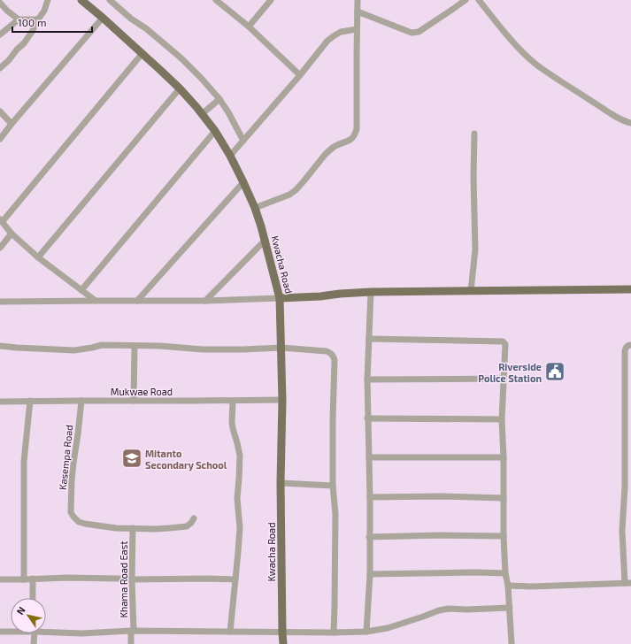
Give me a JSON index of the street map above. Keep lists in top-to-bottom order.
{
  "streets": {
    "main road": ["Kwacha Road"],
    "street": ["Mukwae Road", "Kasempa Road", "Khama Road East"]
  },
  "crossings": [
    ["Kwacha Road", "Mukwae Road"],
    ["Mukwae Road", "Kasempa Road"],
    ["Kasempa Road", "Khama Road East"]
  ],
  "places": {
    "public building": ["Riverside Police Station"],
    "school or university": ["Mitanto Secondary School"]
  },
  "scale_bar": "100 m",
  "north": "top left"
}
